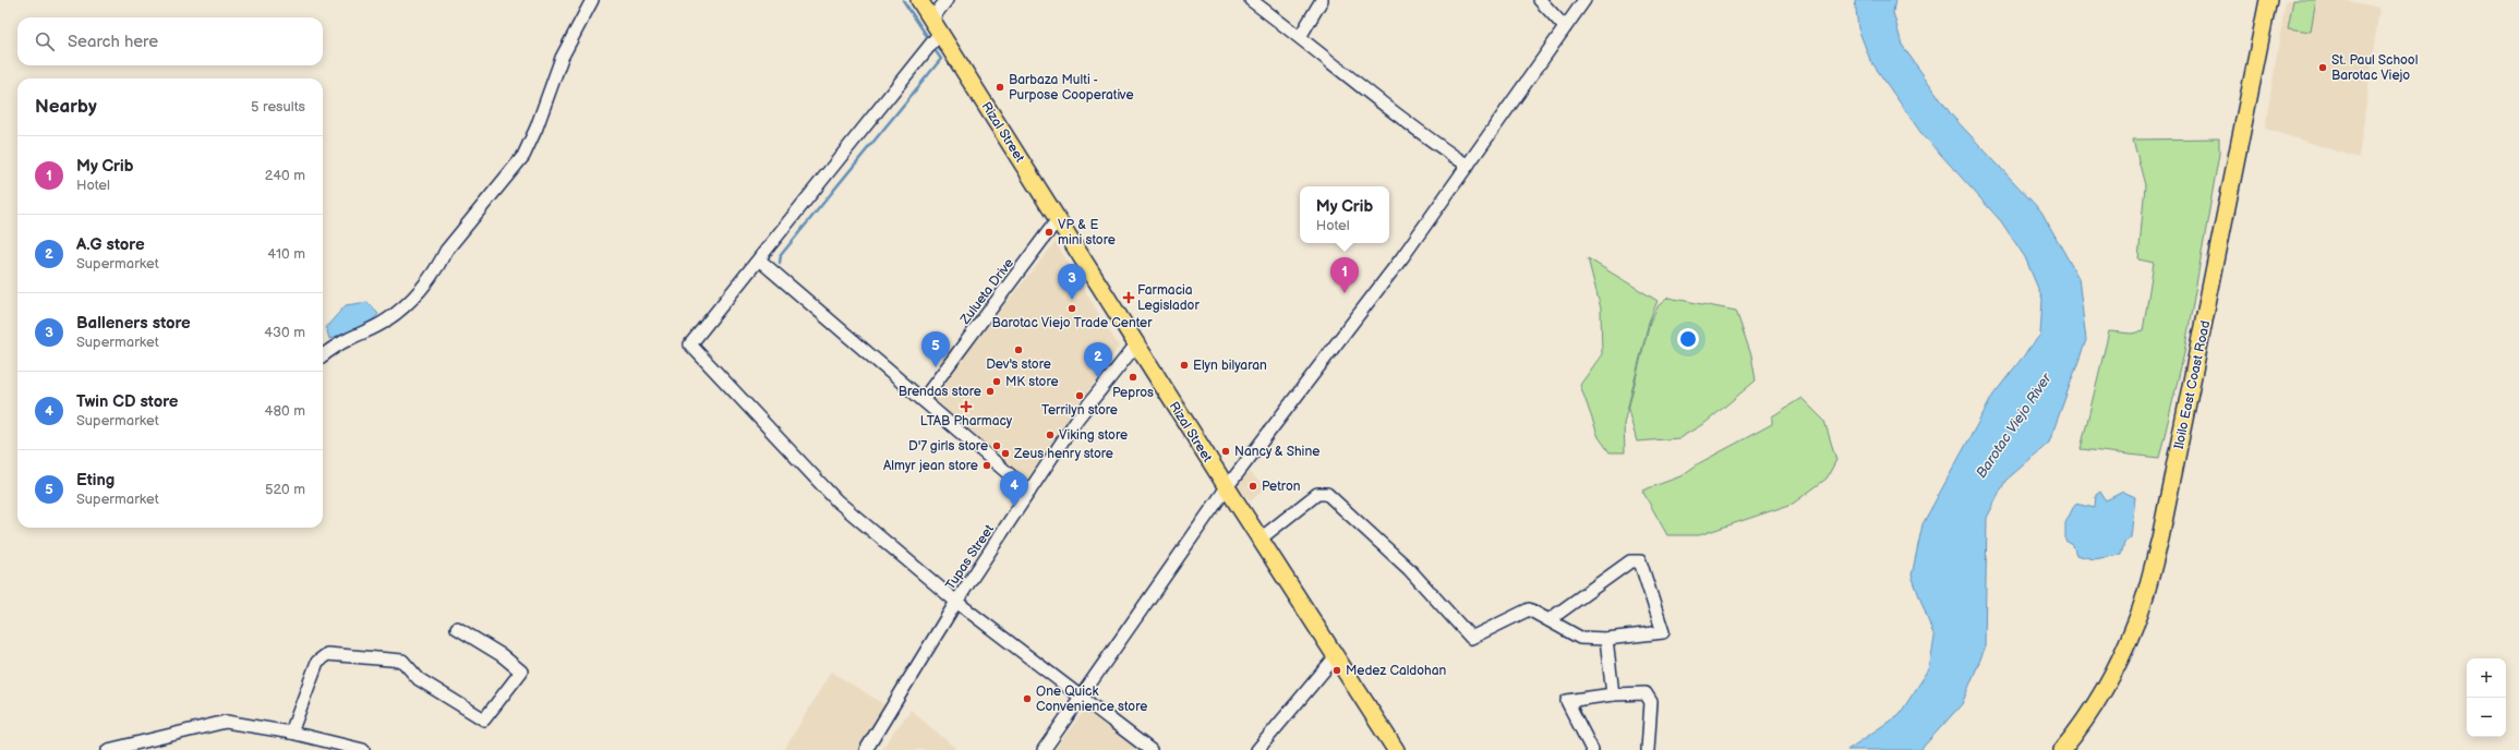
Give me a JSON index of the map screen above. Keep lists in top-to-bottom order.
{
  "streets": {
    "main road": ["Rizal Street", "Iloilo East Coast Road"],
    "street": ["Zulueta Drive", "Tupas Street"]
  },
  "crossings": [
    ["Rizal Street", "Zulueta Drive"],
    ["Rizal Street", "Tupas Street"]
  ],
  "water": ["Barotac Viejo River"],
  "places": {
    "other": [
      "St. Paul School Barotac Viejo",
      "Barbaza Multi - Purpose Cooperative",
      "VP & E mini store",
      "Barotac Viejo Trade Center",
      "Dev's store",
      "Elyn bilyaran",
      "Pepros",
      "MK store",
      "Brendas store",
      "Terrilyn store",
      "Viking store",
      "D'7 girls store",
      "Nancy & Shine",
      "Zeus henry store",
      "Almyr jean store",
      "Petron",
      "Medez Caldohan",
      "One Quick Convenience store"
    ],
    "health": ["Farmacia Legislador", "LTAB Pharmacy"]
  },
  "page": {
    "search": "Search here",
    "heading": ["Nearby", "5 results"],
    "list": [
      {
        "mark": "1",
        "name": "My Crib",
        "note": "Hotel",
        "value": "240 m"
      },
      {
        "mark": "2",
        "name": "A.G store",
        "note": "Supermarket",
        "value": "410 m"
      },
      {
        "mark": "3",
        "name": "Balleners store",
        "note": "Supermarket",
        "value": "430 m"
      },
      {
        "mark": "4",
        "name": "Twin CD store",
        "note": "Supermarket",
        "value": "480 m"
      },
      {
        "mark": "5",
        "name": "Eting",
        "note": "Supermarket",
        "value": "520 m"
      }
    ],
    "popup": ["My Crib", "Hotel"],
    "pins": [
      "1",
      "3",
      "5",
      "2",
      "4"
    ],
    "map_buttons": ["+", "−"]
  }
}
